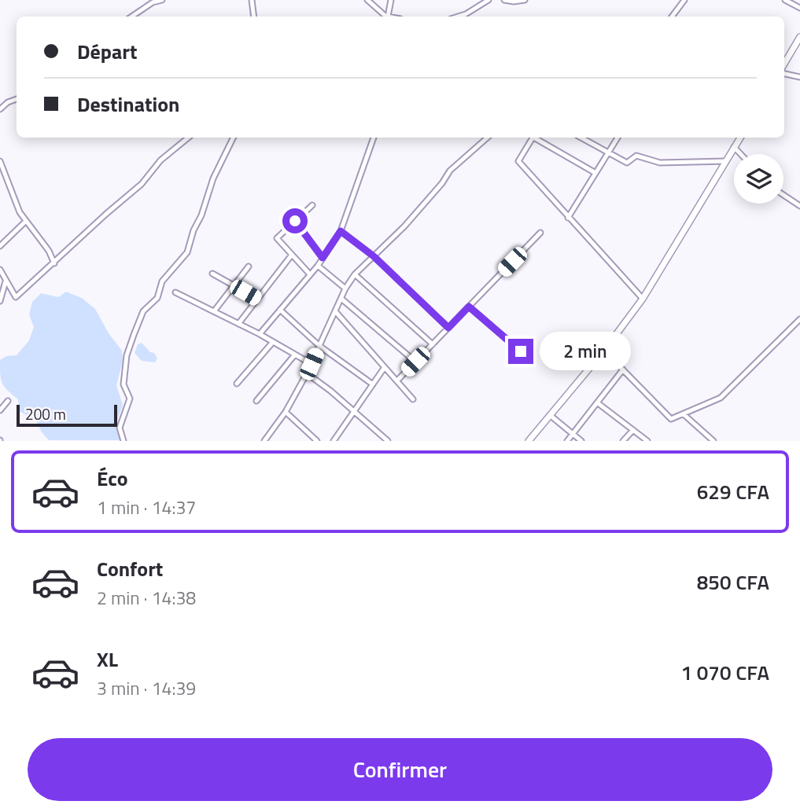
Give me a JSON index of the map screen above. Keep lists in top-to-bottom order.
{
  "scale_bar": "200 m",
  "page": {
    "banner": ["Départ", "Destination"],
    "bubble": "2 min",
    "scale": "200 m",
    "list": [
      {
        "name": "Éco",
        "note": "1 min · 14:37",
        "value": "629 CFA"
      },
      {
        "name": "Confort",
        "note": "2 min · 14:38",
        "value": "850 CFA"
      },
      {
        "name": "XL",
        "note": "3 min · 14:39",
        "value": "1 070 CFA"
      }
    ],
    "buttons": "Confirmer"
  }
}
